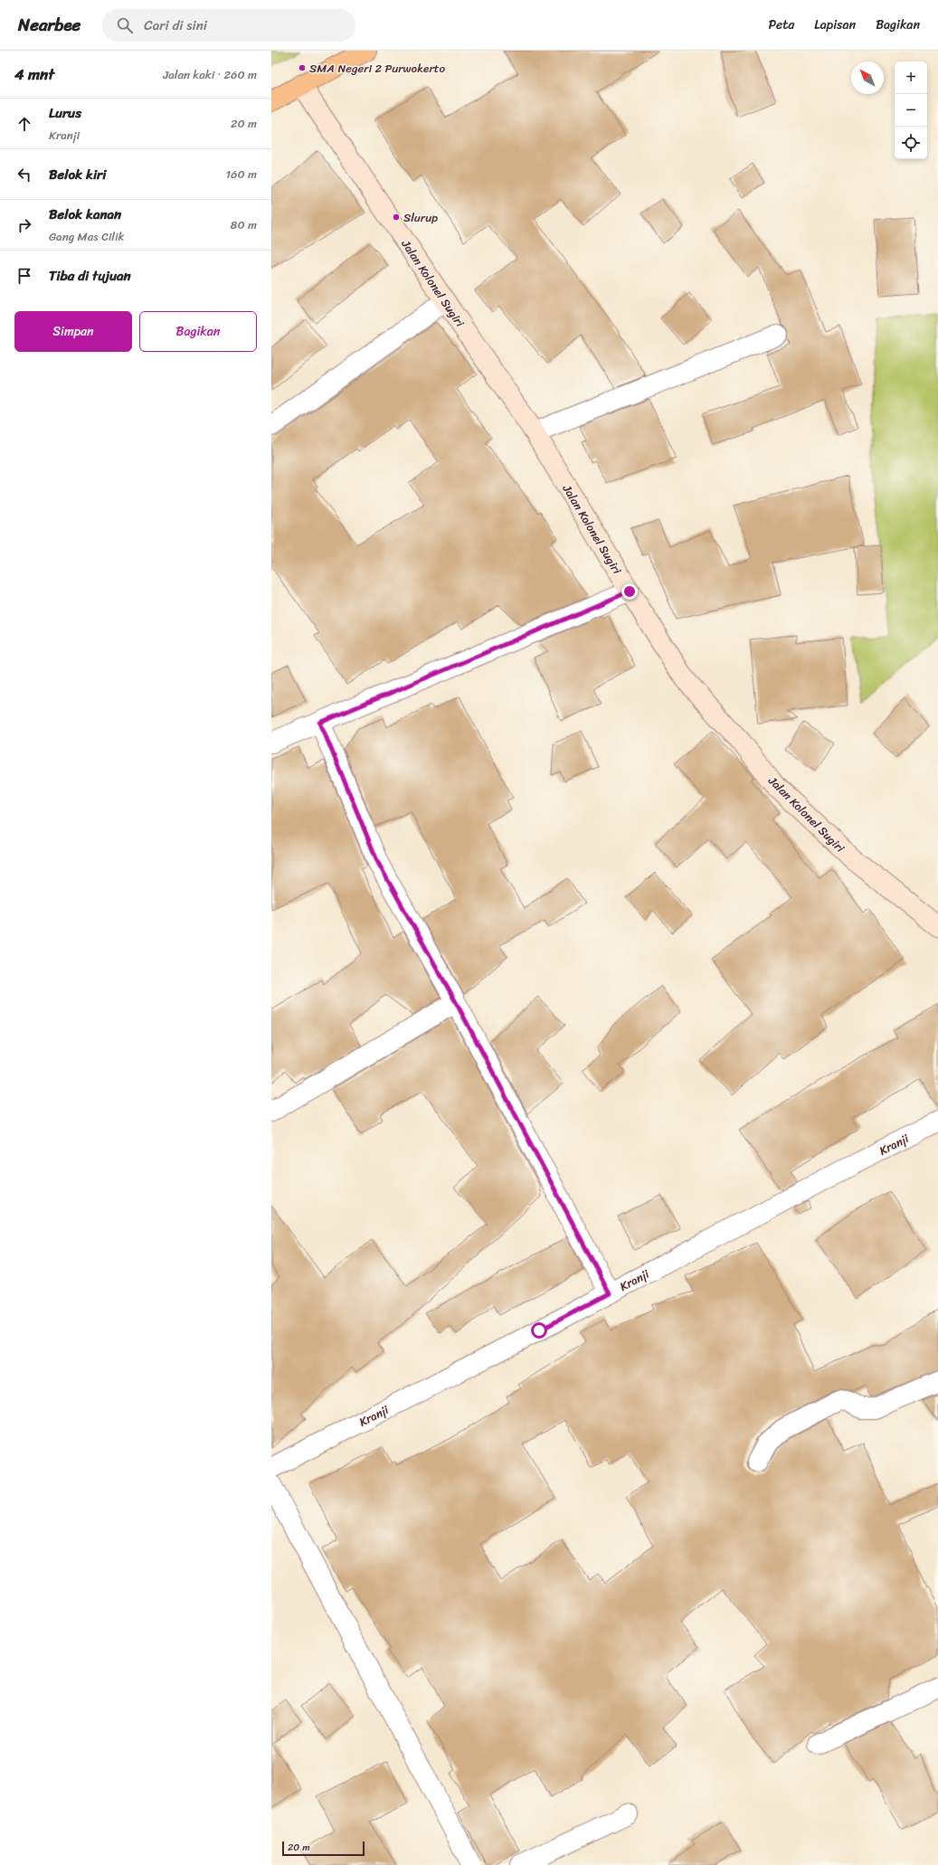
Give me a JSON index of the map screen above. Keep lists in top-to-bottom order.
{
  "streets": {
    "street": ["Jalan Kolonel Sugiri", "Kranji"]
  },
  "places": ["SMA Negeri 2 Purwokerto", "Slurup"],
  "scale_bar": "20 m",
  "north": "top left",
  "page": {
    "header": "Nearbee",
    "search": "Cari di sini",
    "nav": ["Peta", "Lapisan", "Bagikan"],
    "heading": ["4 mnt", "Jalan kaki · 260 m"],
    "map_buttons": ["+", "−"],
    "list": [
      ["Lurus", "Kranji", "20 m"],
      ["Belok kiri", "160 m"],
      ["Belok kanan", "Gang Mas Cilik", "80 m"],
      "Tiba di tujuan"
    ],
    "buttons": ["Simpan", "Bagikan"],
    "scale": "20 m"
  }
}
